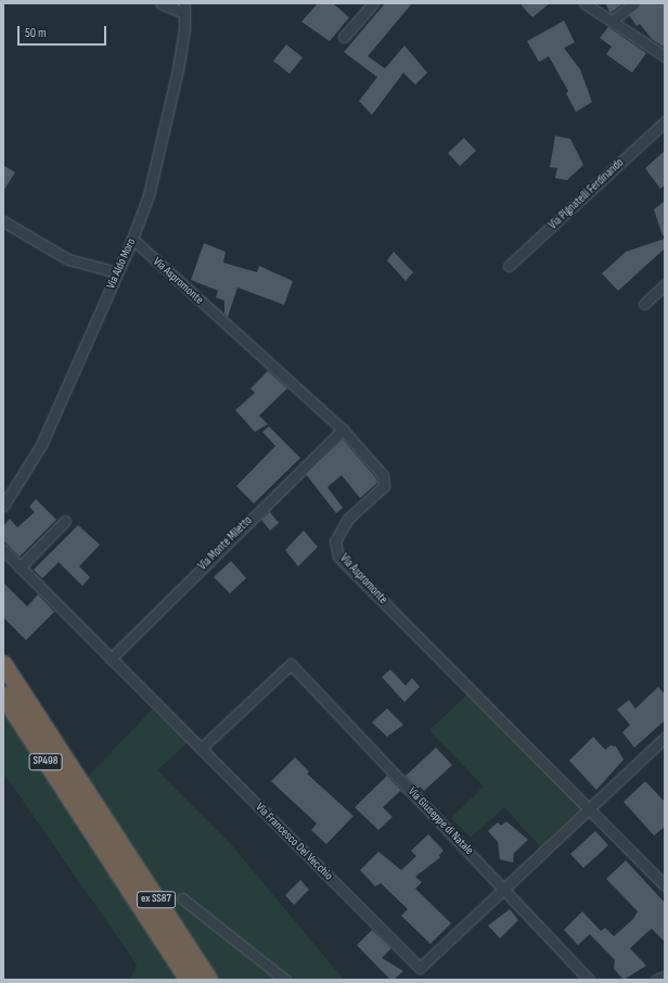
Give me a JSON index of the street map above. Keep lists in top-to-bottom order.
{
  "streets": {
    "highway": ["SP498", "ex SS87"],
    "street": [
      "Via Pignatelli Ferdinando",
      "Via Aldo Moro",
      "Via Aspromonte",
      "Via Monte Miletto",
      "Via Giuseppe di Natale",
      "Via Francesco Del Vecchio"
    ]
  },
  "crossings": [
    ["Via Aldo Moro", "Via Aspromonte"],
    ["Via Aspromonte", "Via Monte Miletto"],
    ["Via Aspromonte", "Via Francesco Del Vecchio"],
    ["Via Monte Miletto", "Via Francesco Del Vecchio"],
    ["SP498", "ex SS87"],
    ["Via Giuseppe di Natale", "Via Francesco Del Vecchio"]
  ],
  "scale_bar": "50 m"
}
